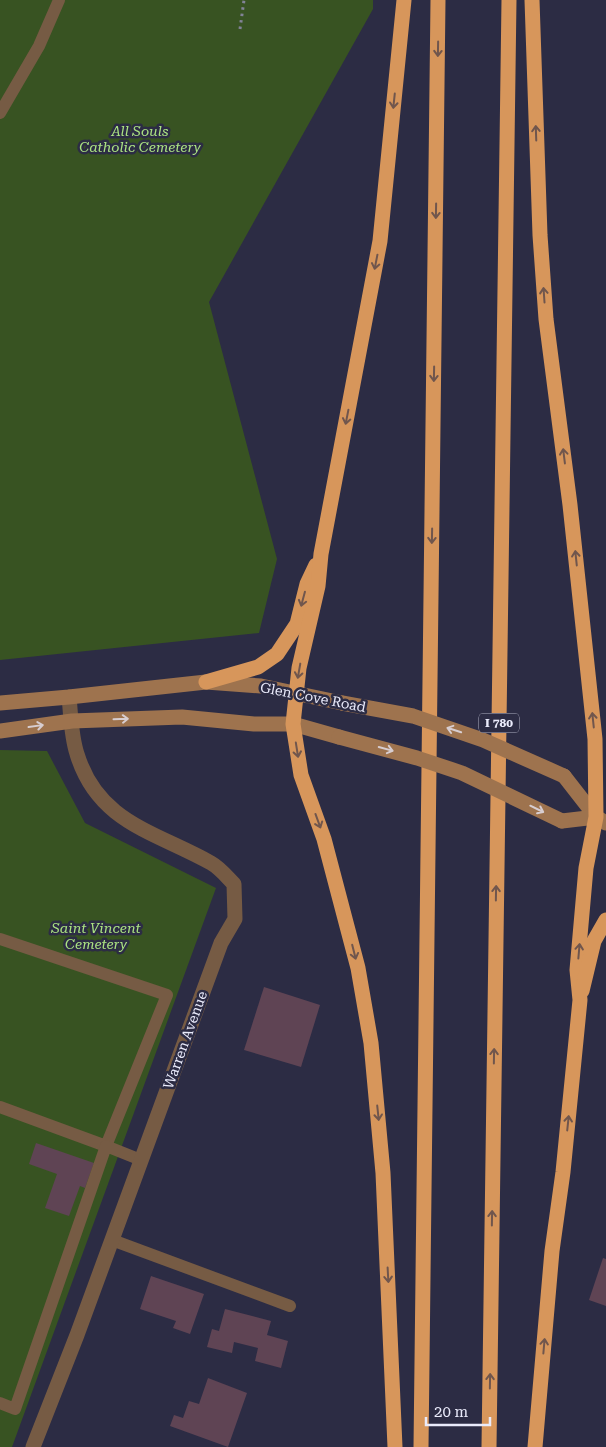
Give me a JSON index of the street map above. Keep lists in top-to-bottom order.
{
  "streets": {
    "highway": ["I 780"],
    "main road": ["Glen Cove Road"],
    "street": ["Warren Avenue"]
  },
  "crossings": [
    ["Glen Cove Road", "Warren Avenue"]
  ],
  "parks": ["All Souls Catholic Cemetery", "Saint Vincent Cemetery"],
  "scale_bar": "20 m"
}
